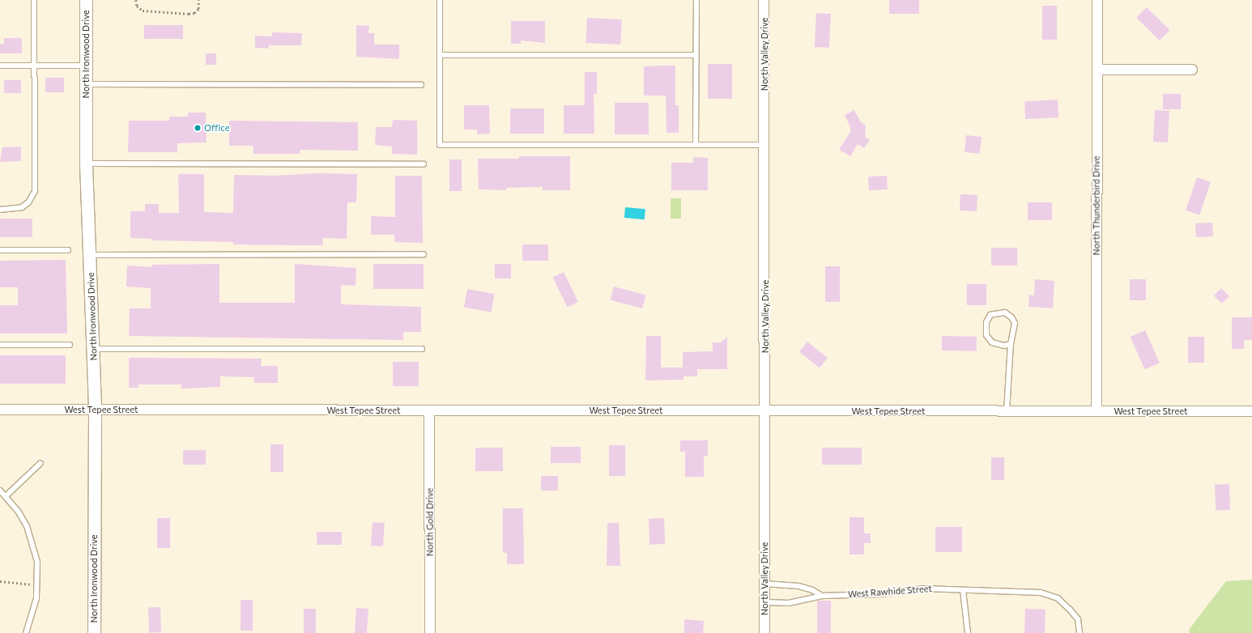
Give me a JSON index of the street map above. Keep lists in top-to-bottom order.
{
  "streets": {
    "street": [
      "North Ironwood Drive",
      "North Valley Drive",
      "North Thunderbird Drive",
      "West Tepee Street",
      "North Gold Drive"
    ],
    "lane": ["West Rawhide Street"]
  },
  "crossings": [
    ["North Ironwood Drive", "West Tepee Street"],
    ["North Valley Drive", "West Tepee Street"],
    ["North Valley Drive", "West Rawhide Street"],
    ["North Thunderbird Drive", "West Tepee Street"],
    ["West Tepee Street", "North Gold Drive"]
  ],
  "places": ["Office"]
}
